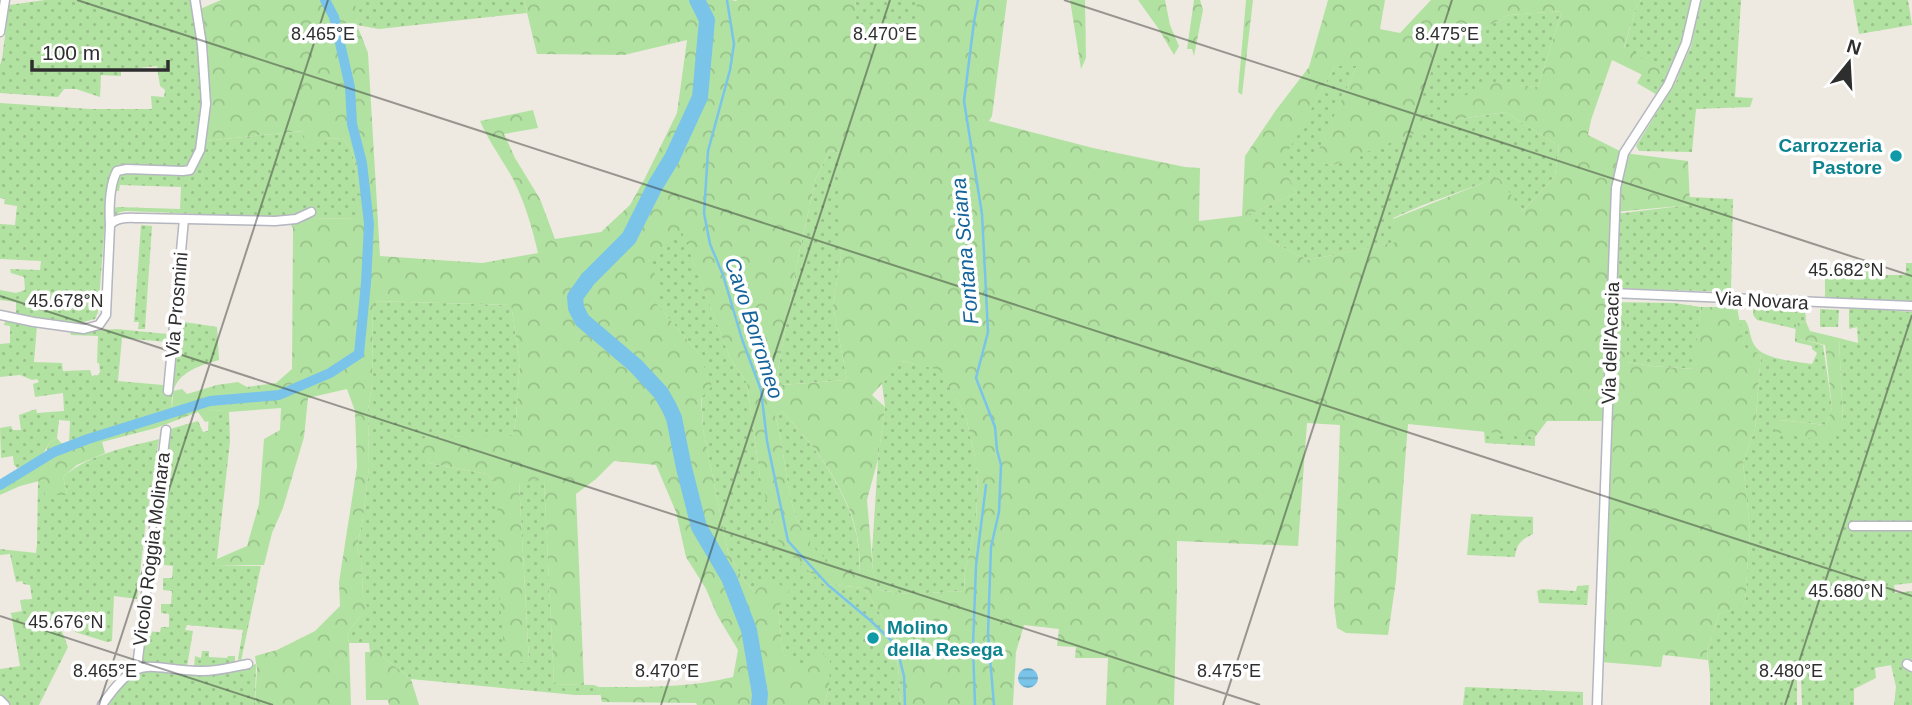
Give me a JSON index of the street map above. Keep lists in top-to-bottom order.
{
  "streets": {
    "street": [
      "Via Novara",
      "Via Prosmini",
      "Via dell'Acacia",
      "Vicolo Roggia Molinara"
    ]
  },
  "crossings": [
    ["Via Novara", "Via dell'Acacia"]
  ],
  "water": ["Fontana Sciana", "Cavo Borromeo"],
  "places": ["Carrozzeria Pastore", "Molino della Resega"],
  "scale_bar": "100 m",
  "north": "top",
  "coordinates": [
    "8.465°E",
    "8.470°E",
    "8.475°E",
    "45.682°N",
    "45.678°N",
    "45.680°N",
    "45.676°N",
    "8.480°E"
  ]
}
